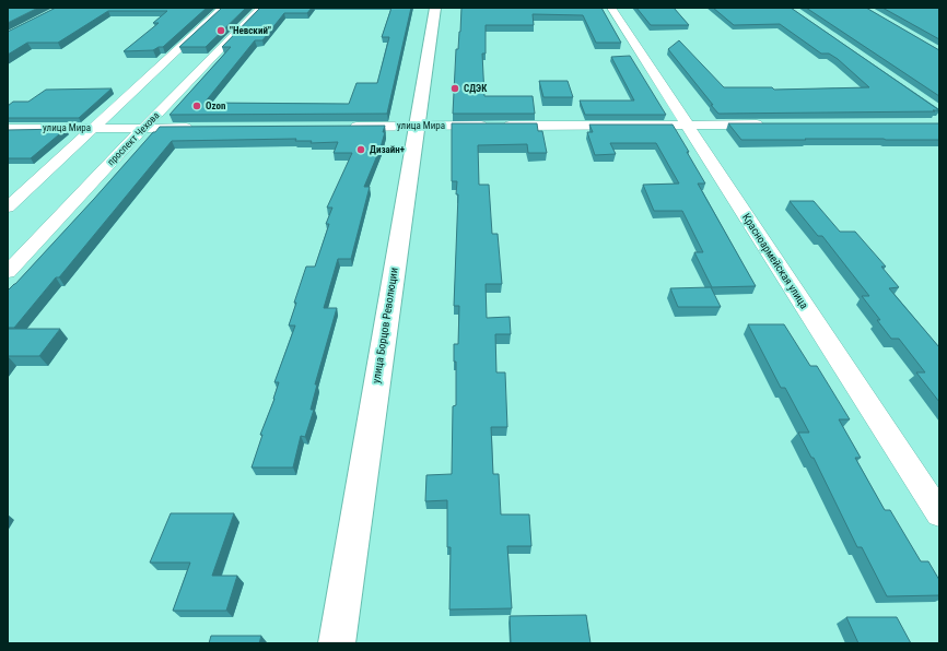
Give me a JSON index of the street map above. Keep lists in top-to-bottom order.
{
  "streets": {
    "main road": ["улица Борцов Революции"],
    "street": ["улица Мира", "проспект Чехова", "Красноармейская улица"]
  },
  "crossings": [
    ["улица Мира", "проспект Чехова"],
    ["улица Мира", "Красноармейская улица"],
    ["улица Мира", "улица Борцов Революции"]
  ],
  "places": [
    "\"Невский\"",
    "СДЭК",
    "Ozon",
    "Дизайн+"
  ]
}
